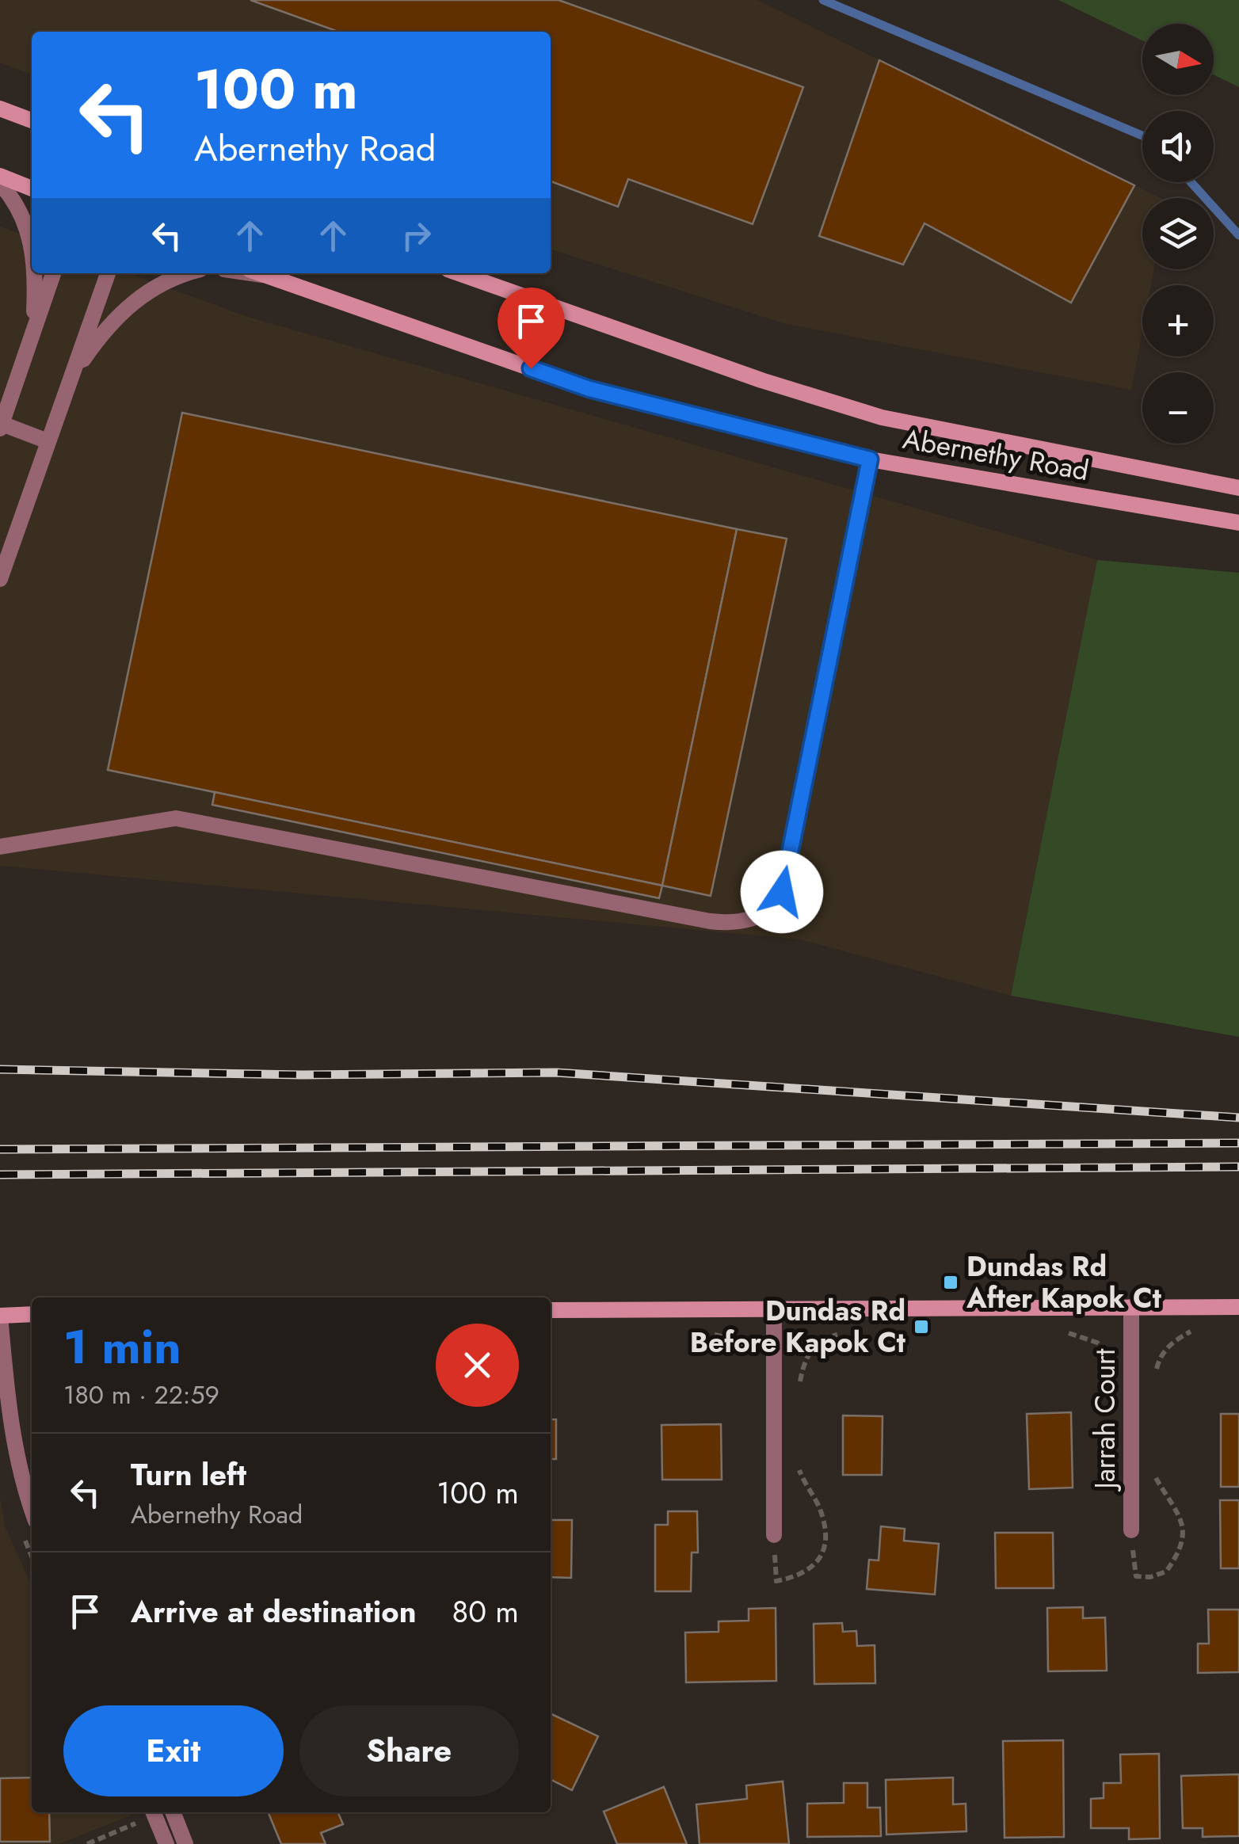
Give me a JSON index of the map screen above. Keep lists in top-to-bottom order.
{
  "streets": {
    "main road": ["Abernethy Road"],
    "street": ["Jarrah Court"]
  },
  "places": {
    "transit": ["Dundas Rd After Kapok Ct", "Dundas Rd Before Kapok Ct"]
  },
  "north": "right",
  "page": {
    "map_buttons": ["+", "−"],
    "turn": ["100 m", "Abernethy Road"],
    "heading": ["1 min", "180 m · 22:59"],
    "list": [
      {
        "name": "Turn left",
        "note": "Abernethy Road",
        "value": "100 m"
      },
      {
        "name": "Arrive at destination",
        "value": "80 m"
      }
    ],
    "buttons": ["Exit", "Share"]
  }
}
